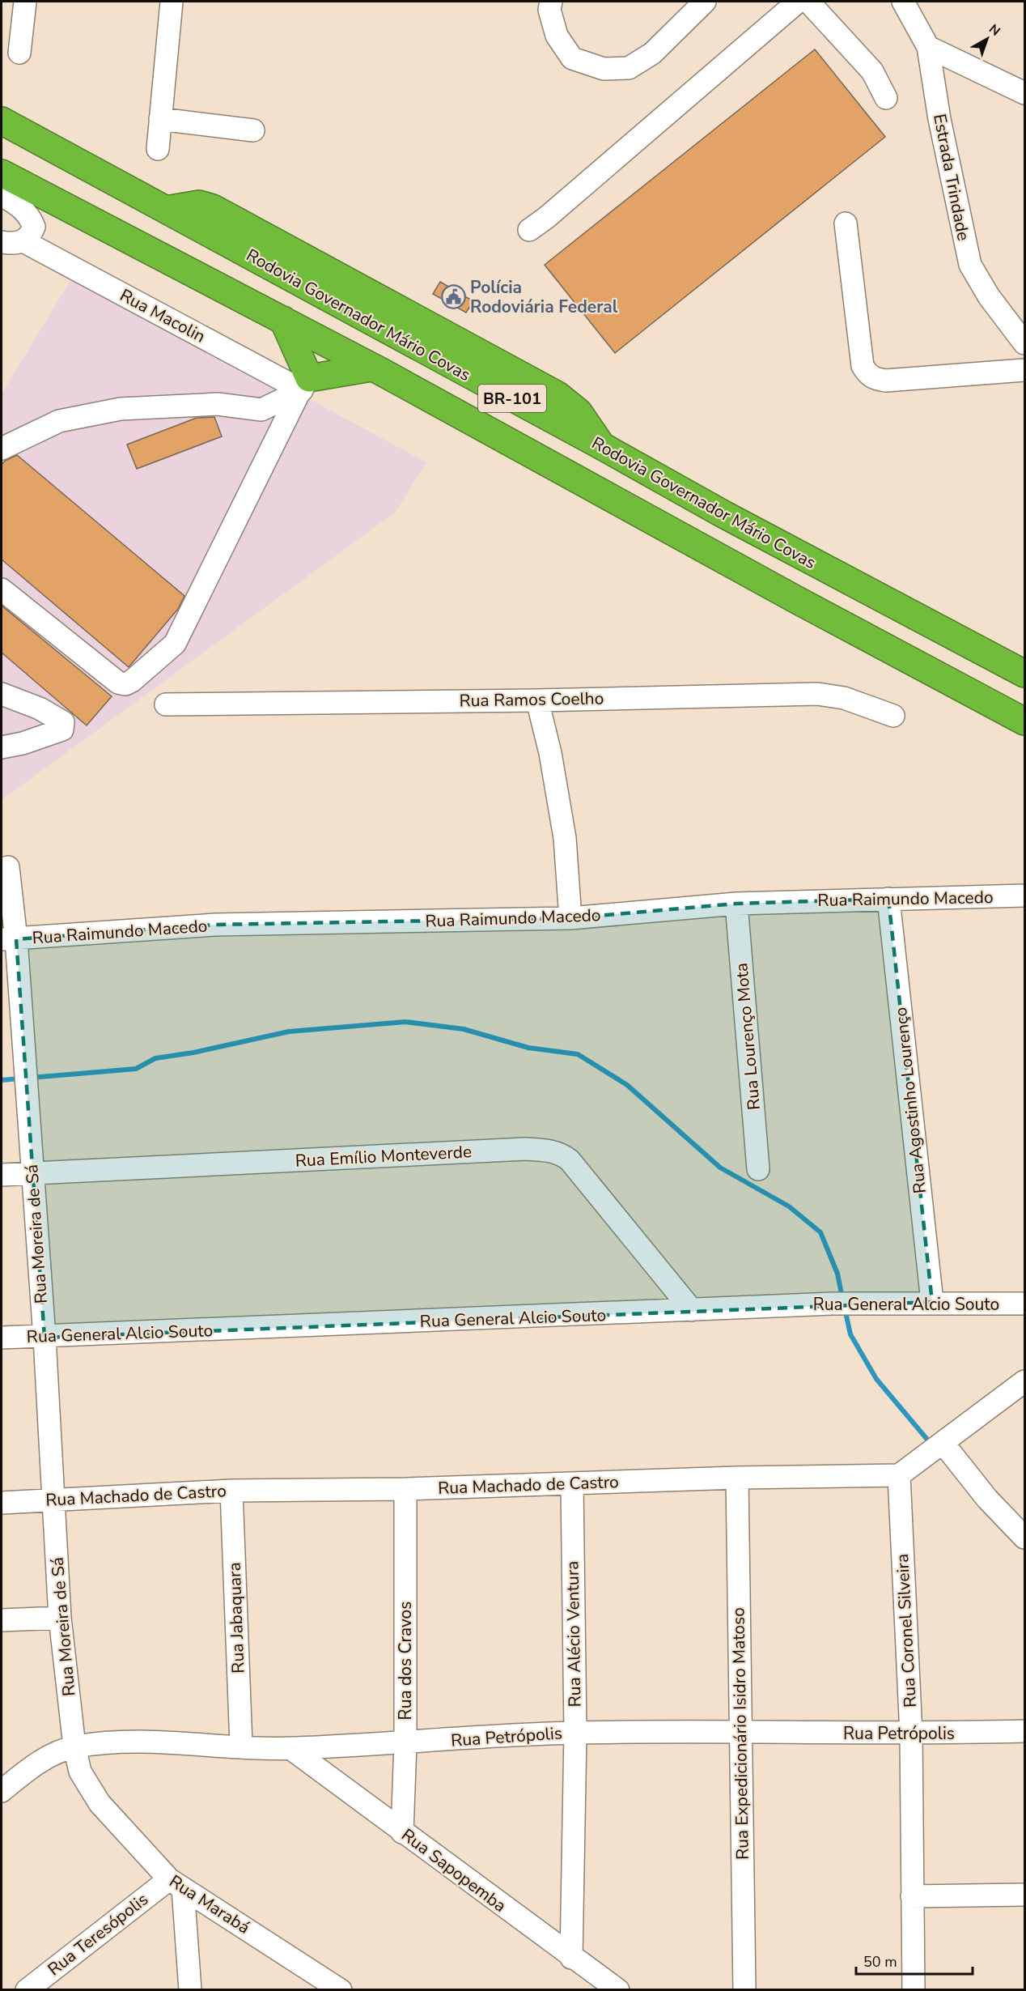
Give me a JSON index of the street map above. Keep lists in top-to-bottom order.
{
  "streets": {
    "highway": ["Rodovia Governador Mário Covas", "BR-101"],
    "street": [
      "Estrada Trindade",
      "Rua Macolin",
      "Rua Ramos Coelho",
      "Rua Raimundo Macedo",
      "Rua Lourenço Mota",
      "Rua Agostinho Lourenço",
      "Rua Emílio Monteverde",
      "Rua Moreira de Sá",
      "Rua General Alcio Souto",
      "Rua Machado de Castro",
      "Rua Jabaquara",
      "Rua Coronel Silveira",
      "Rua Alécio Ventura",
      "Rua dos Cravos",
      "Rua Expedicionário Isidro Matoso",
      "Rua Petrópolis",
      "Rua Sapopemba",
      "Rua Marabá",
      "Rua Teresópolis"
    ]
  },
  "crossings": [
    ["Rua Raimundo Macedo", "Rua Lourenço Mota"],
    ["Rua Raimundo Macedo", "Rua Agostinho Lourenço"],
    ["Rua Raimundo Macedo", "Rua Moreira de Sá"],
    ["Rua Agostinho Lourenço", "Rua General Alcio Souto"],
    ["Rua Emílio Monteverde", "Rua Moreira de Sá"],
    ["Rua Emílio Monteverde", "Rua General Alcio Souto"],
    ["Rua Moreira de Sá", "Rua General Alcio Souto"],
    ["Rua Moreira de Sá", "Rua Machado de Castro"],
    ["Rua Moreira de Sá", "Rua Petrópolis"],
    ["Rua Moreira de Sá", "Rua Marabá"],
    ["Rua Machado de Castro", "Rua Jabaquara"],
    ["Rua Machado de Castro", "Rua Coronel Silveira"],
    ["Rua Machado de Castro", "Rua Alécio Ventura"],
    ["Rua Machado de Castro", "Rua dos Cravos"],
    ["Rua Machado de Castro", "Rua Expedicionário Isidro Matoso"],
    ["Rua Jabaquara", "Rua Petrópolis"],
    ["Rua Coronel Silveira", "Rua Petrópolis"],
    ["Rua Alécio Ventura", "Rua Petrópolis"],
    ["Rua Alécio Ventura", "Rua Sapopemba"],
    ["Rua dos Cravos", "Rua Petrópolis"],
    ["Rua dos Cravos", "Rua Sapopemba"],
    ["Rua Expedicionário Isidro Matoso", "Rua Petrópolis"],
    ["Rua Petrópolis", "Rua Sapopemba"],
    ["Rua Petrópolis", "Rua Marabá"],
    ["Rua Marabá", "Rua Teresópolis"]
  ],
  "places": {
    "public building": ["Polícia Rodoviária Federal"]
  },
  "scale_bar": "50 m",
  "north": "top right"
}
